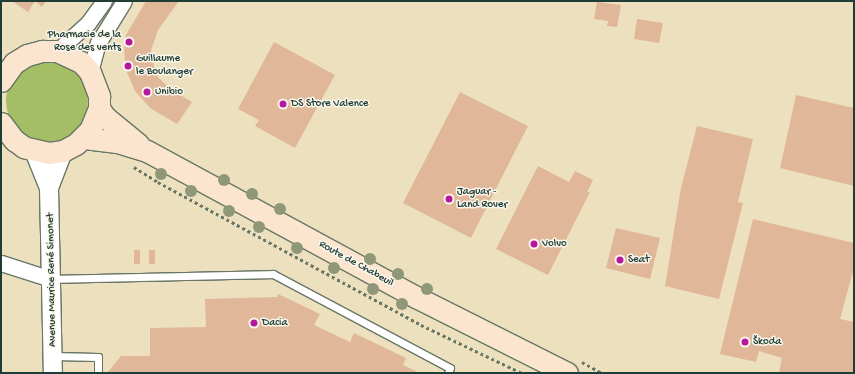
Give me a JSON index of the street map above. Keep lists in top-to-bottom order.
{
  "streets": {
    "main road": ["Route de Chabeuil"],
    "street": ["Avenue Maurice René Simonet"]
  },
  "places": [
    "Pharmacie de la Rose des vents",
    "Guillaume le Boulanger",
    "Unibio",
    "DS Store Valence",
    "Jaguar - Land Rover",
    "Volvo",
    "Seat",
    "Dacia",
    "Škoda"
  ]
}
